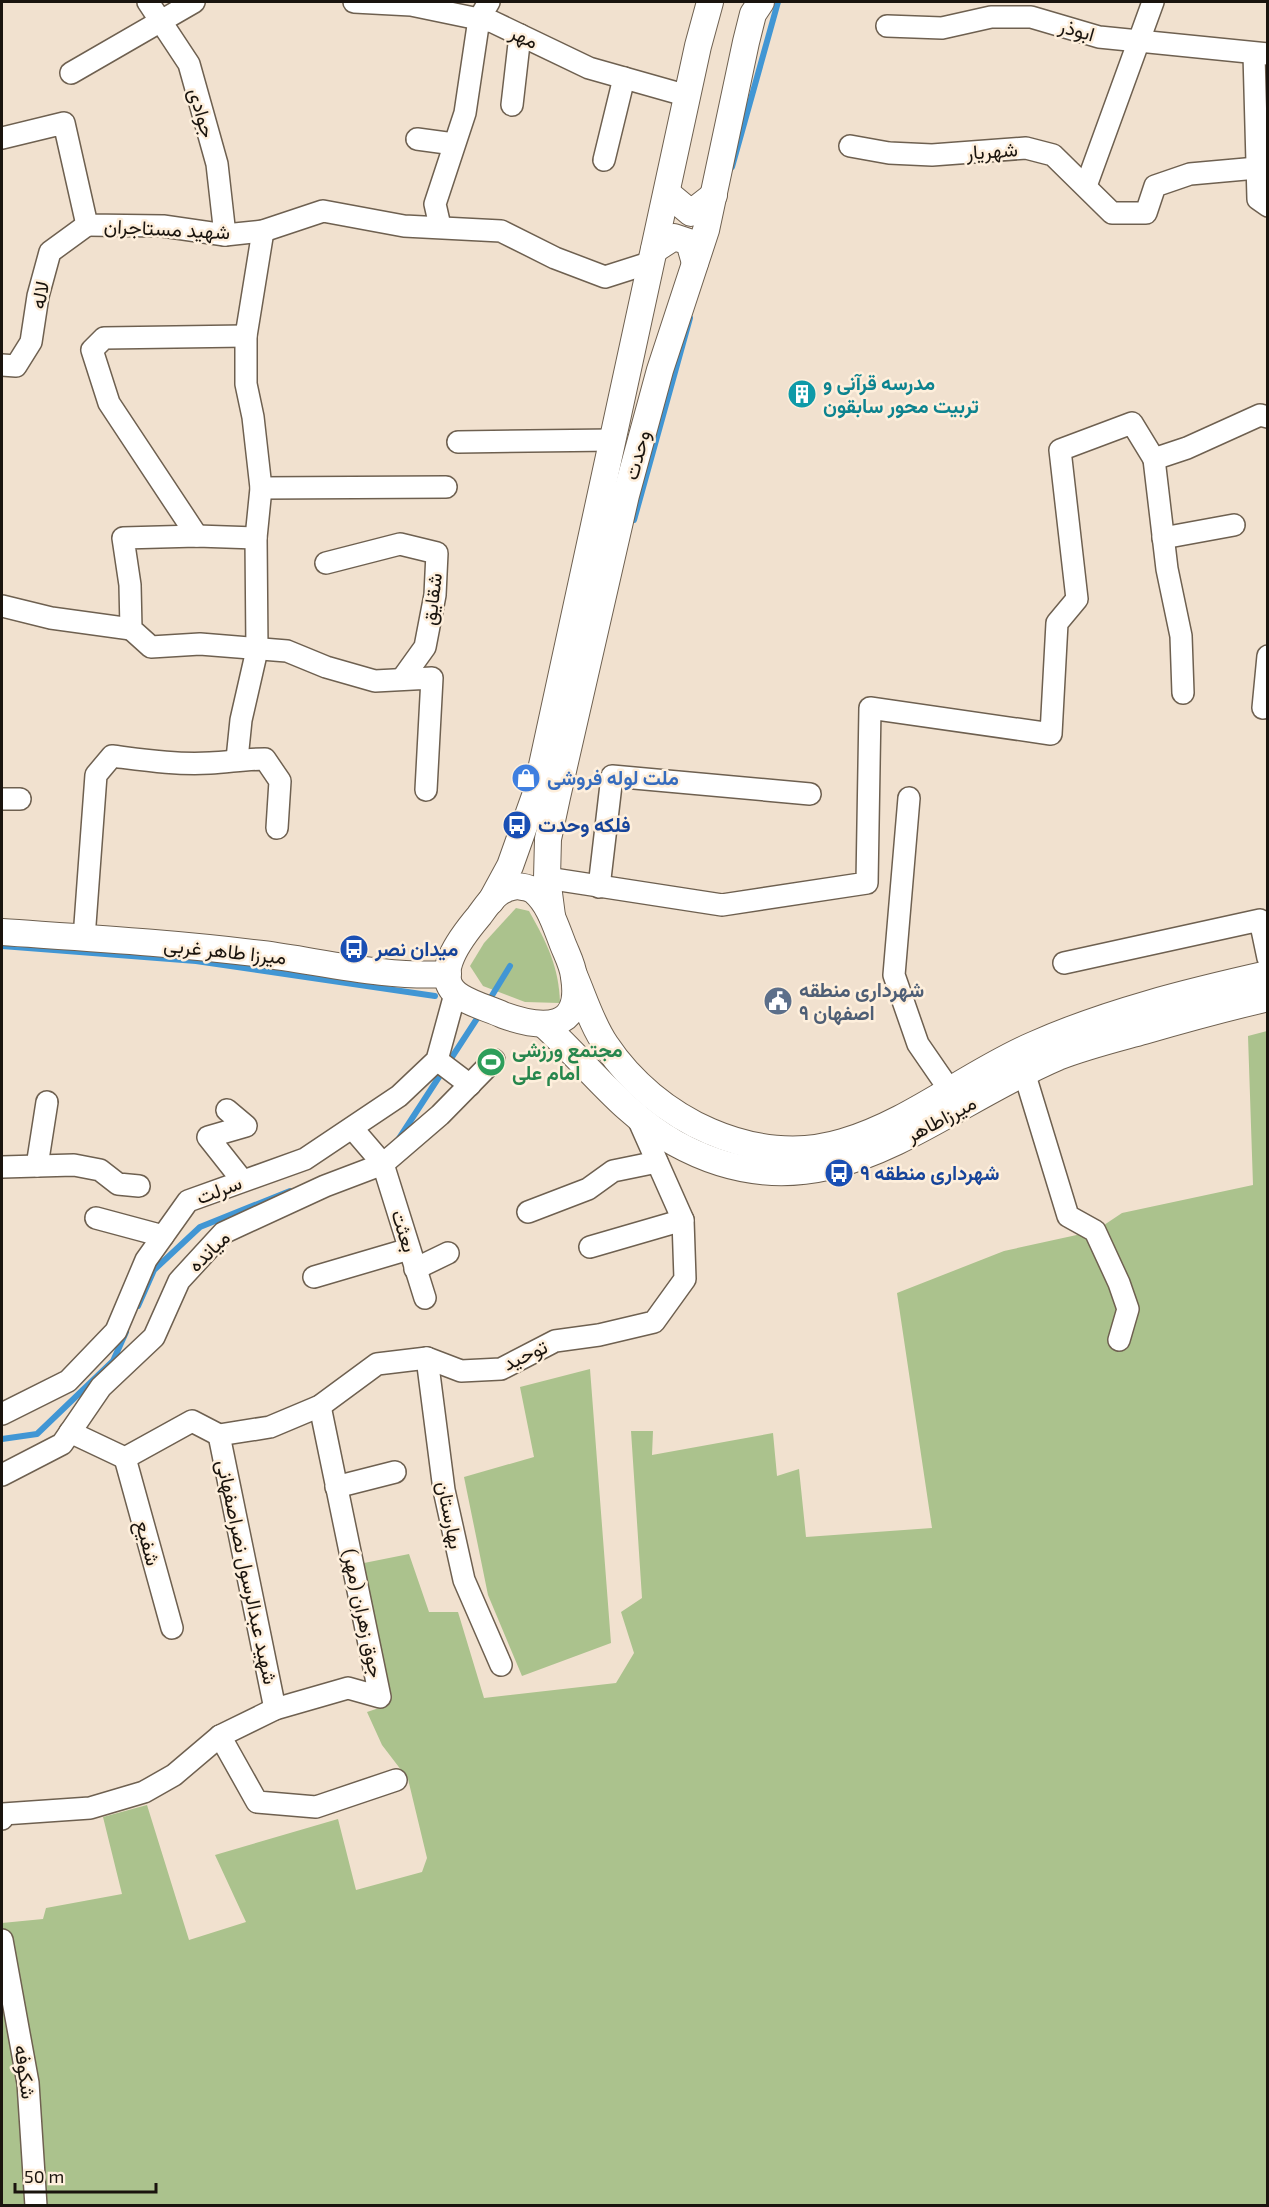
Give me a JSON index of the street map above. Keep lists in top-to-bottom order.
{
  "streets": {
    "main road": ["وحدت", "میرزا طاهر غربی", "میرزاطاهر"],
    "street": [
      "ابوذر",
      "مهر",
      "جوادی",
      "شهریار",
      "شهید مستاجران",
      "لاله",
      "شقایق",
      "سرلت",
      "بعثت",
      "میانده",
      "توحید",
      "بهارستان",
      "شفیع",
      "شهید عبدالرسول نصراصفهانی",
      "جوق زهران (مهر)",
      "شکوفه"
    ]
  },
  "crossings": [
    ["مهر", "وحدت"],
    ["جوادی", "شهید مستاجران"],
    ["شهید مستاجران", "لاله"],
    ["شهید مستاجران", "وحدت"],
    ["وحدت", "میرزا طاهر غربی"],
    ["وحدت", "میرزاطاهر"],
    ["وحدت", "سرلت"],
    ["میرزا طاهر غربی", "میرزاطاهر"],
    ["میرزا طاهر غربی", "سرلت"],
    ["میرزاطاهر", "سرلت"],
    ["میرزاطاهر", "توحید"],
    ["بعثت", "میانده"],
    ["توحید", "بهارستان"],
    ["توحید", "شهید عبدالرسول نصراصفهانی"],
    ["توحید", "جوق زهران (مهر)"],
    ["شهید عبدالرسول نصراصفهانی", "جوق زهران (مهر)"]
  ],
  "places": {
    "building": ["مدرسه قرآنی و تربیت محور سابقون"],
    "shop": ["ملت لوله فروشی"],
    "bus stop": ["فلکه وحدت", "میدان نصر", "شهرداری منطقه ۹"],
    "public building": ["شهرداری منطقه ۹ اصفهان"],
    "sports": ["مجتمع ورزشی امام علی"]
  },
  "scale_bar": "50 m"
}
